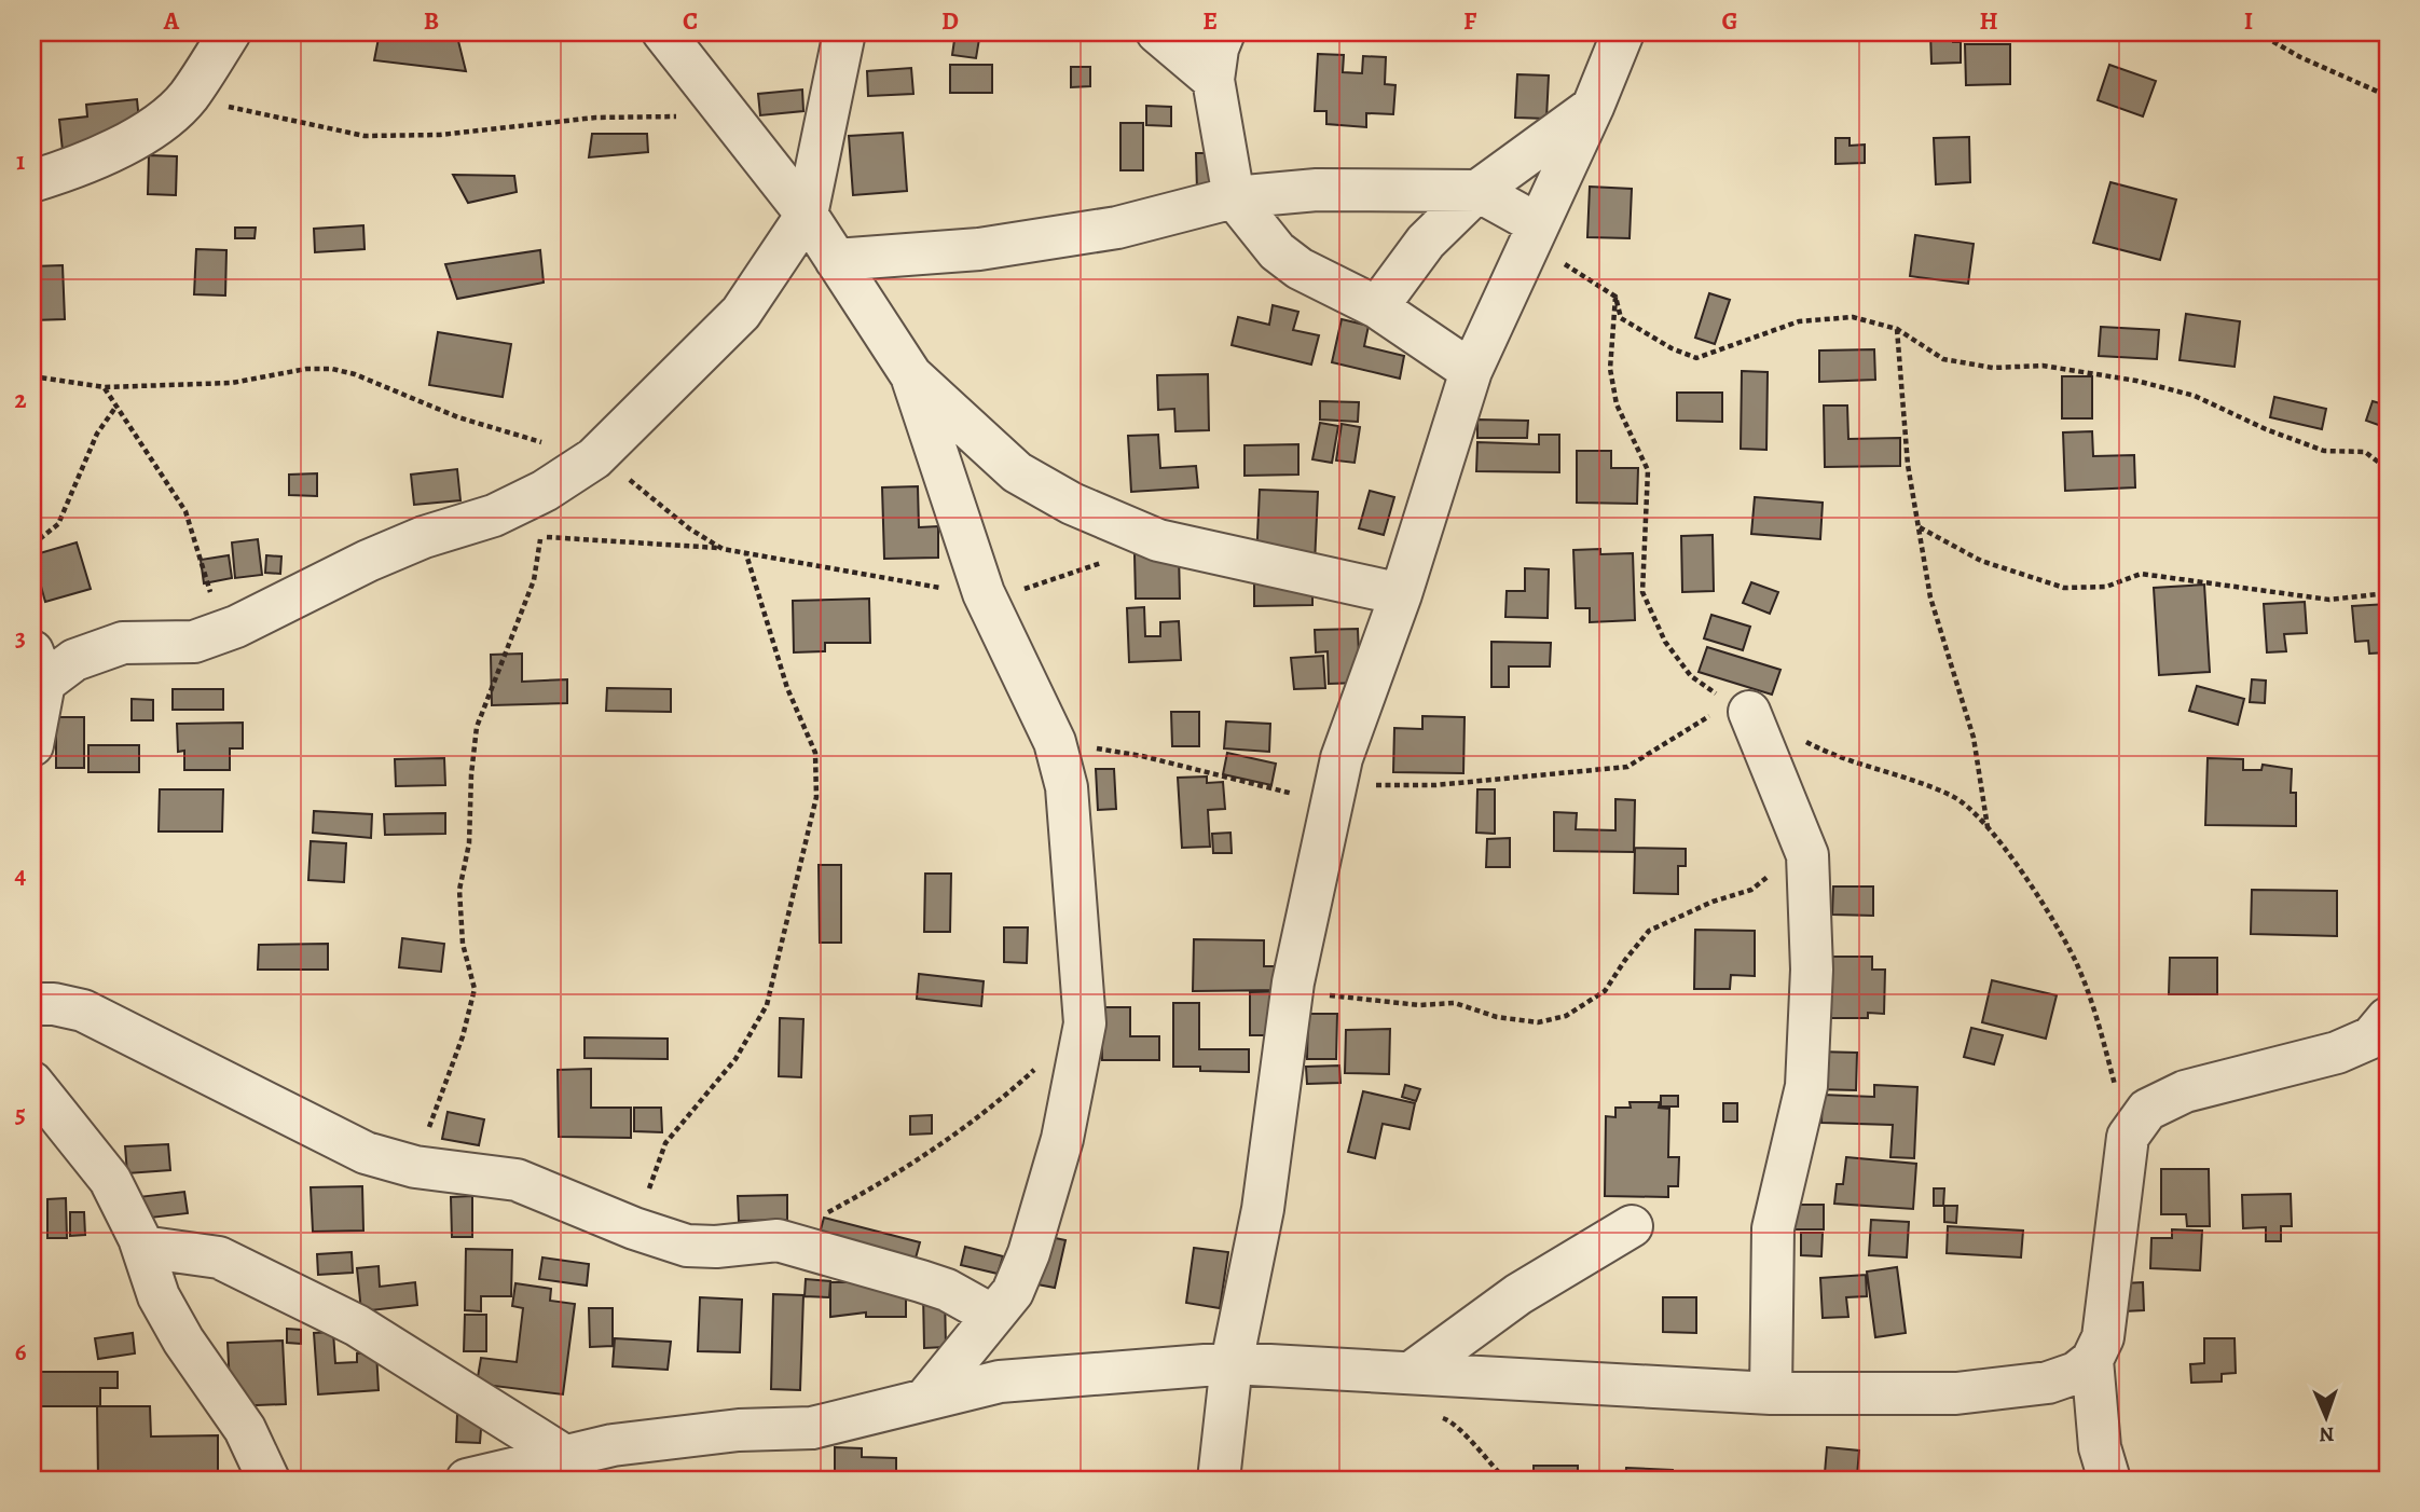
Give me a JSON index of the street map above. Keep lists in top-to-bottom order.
{
  "north": "bottom",
  "grid": {
    "columns": [
      "A",
      "B",
      "C",
      "D",
      "E",
      "F",
      "G",
      "H",
      "I"
    ],
    "rows": [
      "1",
      "2",
      "3",
      "4",
      "5",
      "6"
    ]
  }
}
